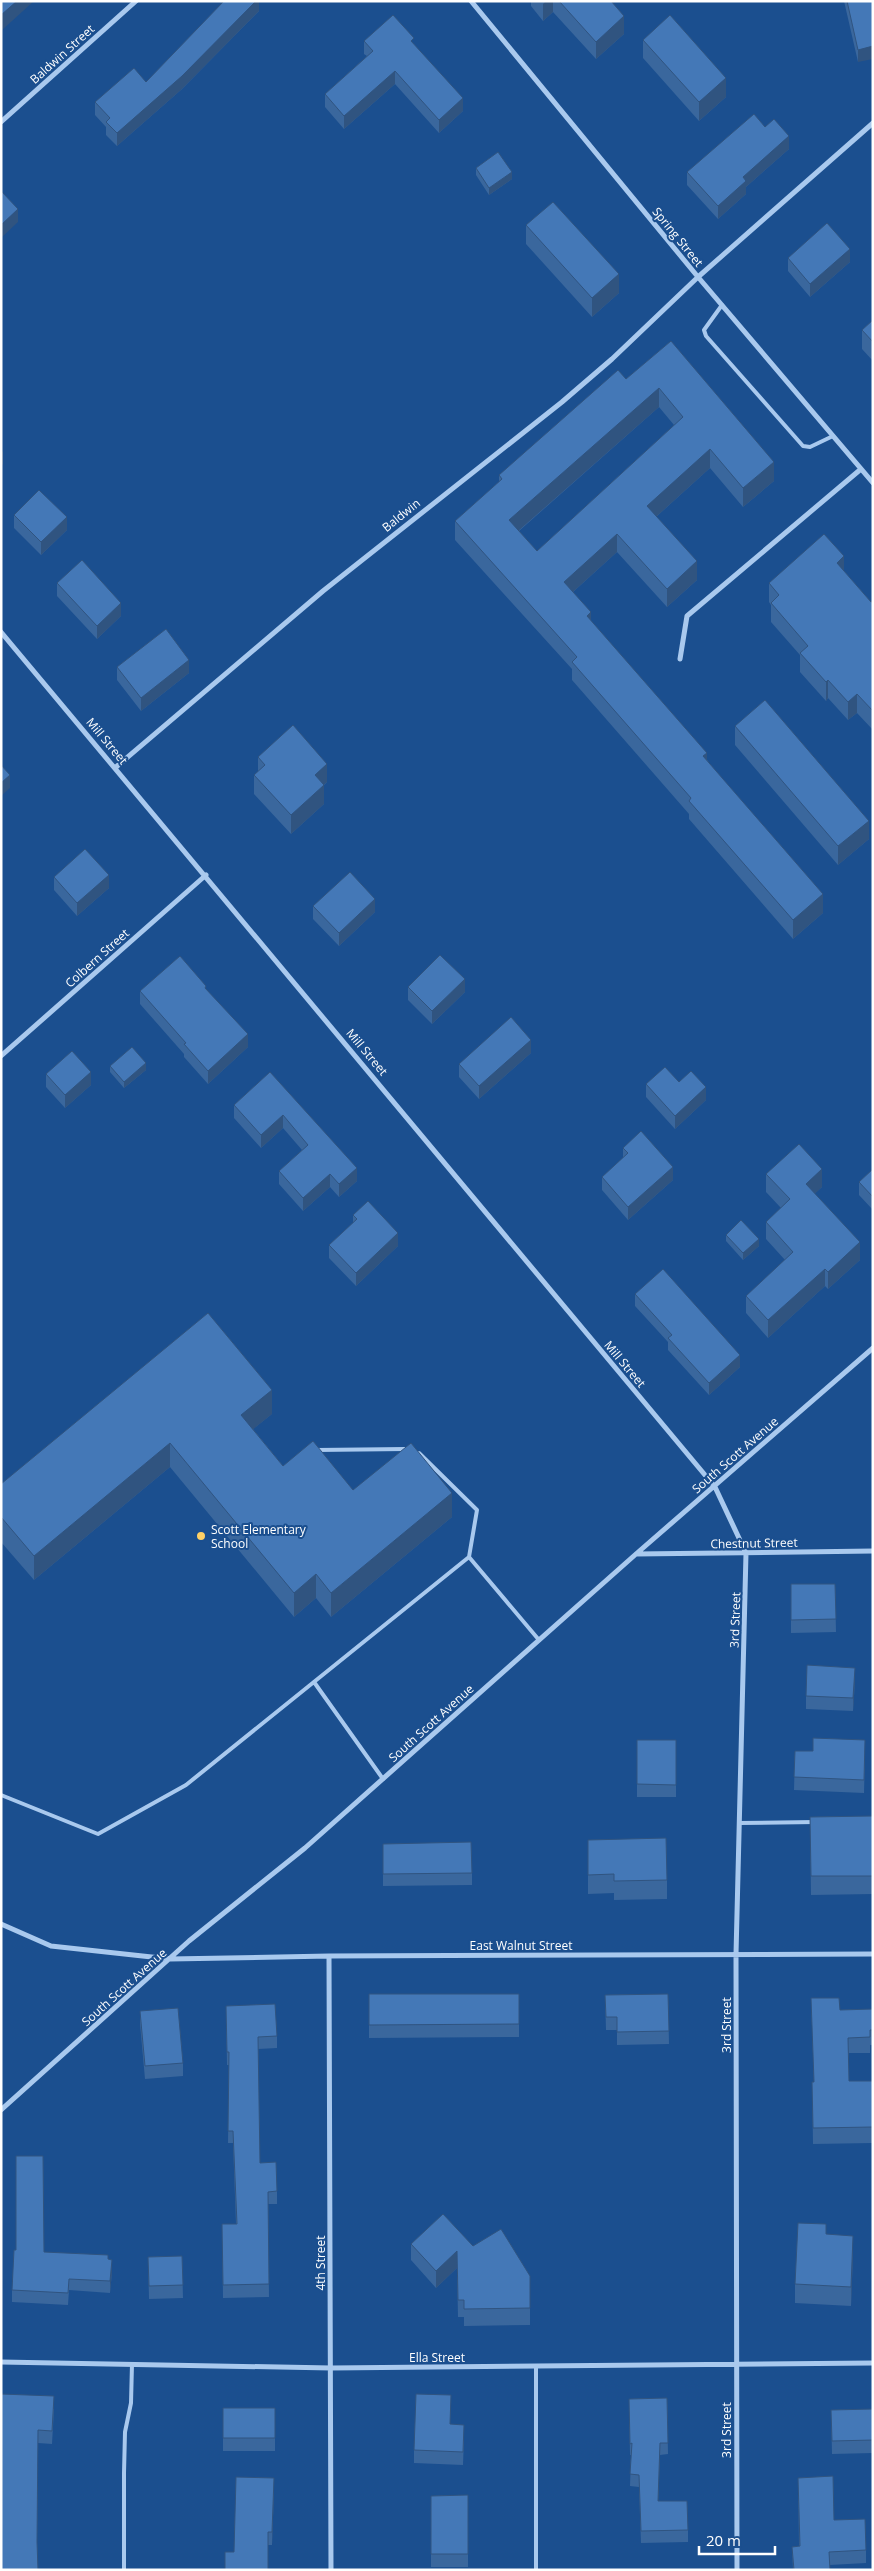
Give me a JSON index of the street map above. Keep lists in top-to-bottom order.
{
  "streets": {
    "street": [
      "Baldwin Street",
      "Spring Street",
      "Baldwin",
      "Mill Street",
      "Colbern Street",
      "South Scott Avenue",
      "Chestnut Street",
      "3rd Street",
      "East Walnut Street",
      "4th Street",
      "Ella Street"
    ]
  },
  "crossings": [
    ["Spring Street", "Baldwin"],
    ["Baldwin", "Mill Street"],
    ["Mill Street", "Colbern Street"],
    ["Mill Street", "South Scott Avenue"],
    ["Mill Street", "3rd Street"],
    ["South Scott Avenue", "Chestnut Street"],
    ["South Scott Avenue", "3rd Street"],
    ["South Scott Avenue", "East Walnut Street"],
    ["Chestnut Street", "3rd Street"],
    ["3rd Street", "East Walnut Street"],
    ["3rd Street", "Ella Street"],
    ["East Walnut Street", "4th Street"],
    ["4th Street", "Ella Street"]
  ],
  "places": ["Scott Elementary School"],
  "scale_bar": "20 m"
}
